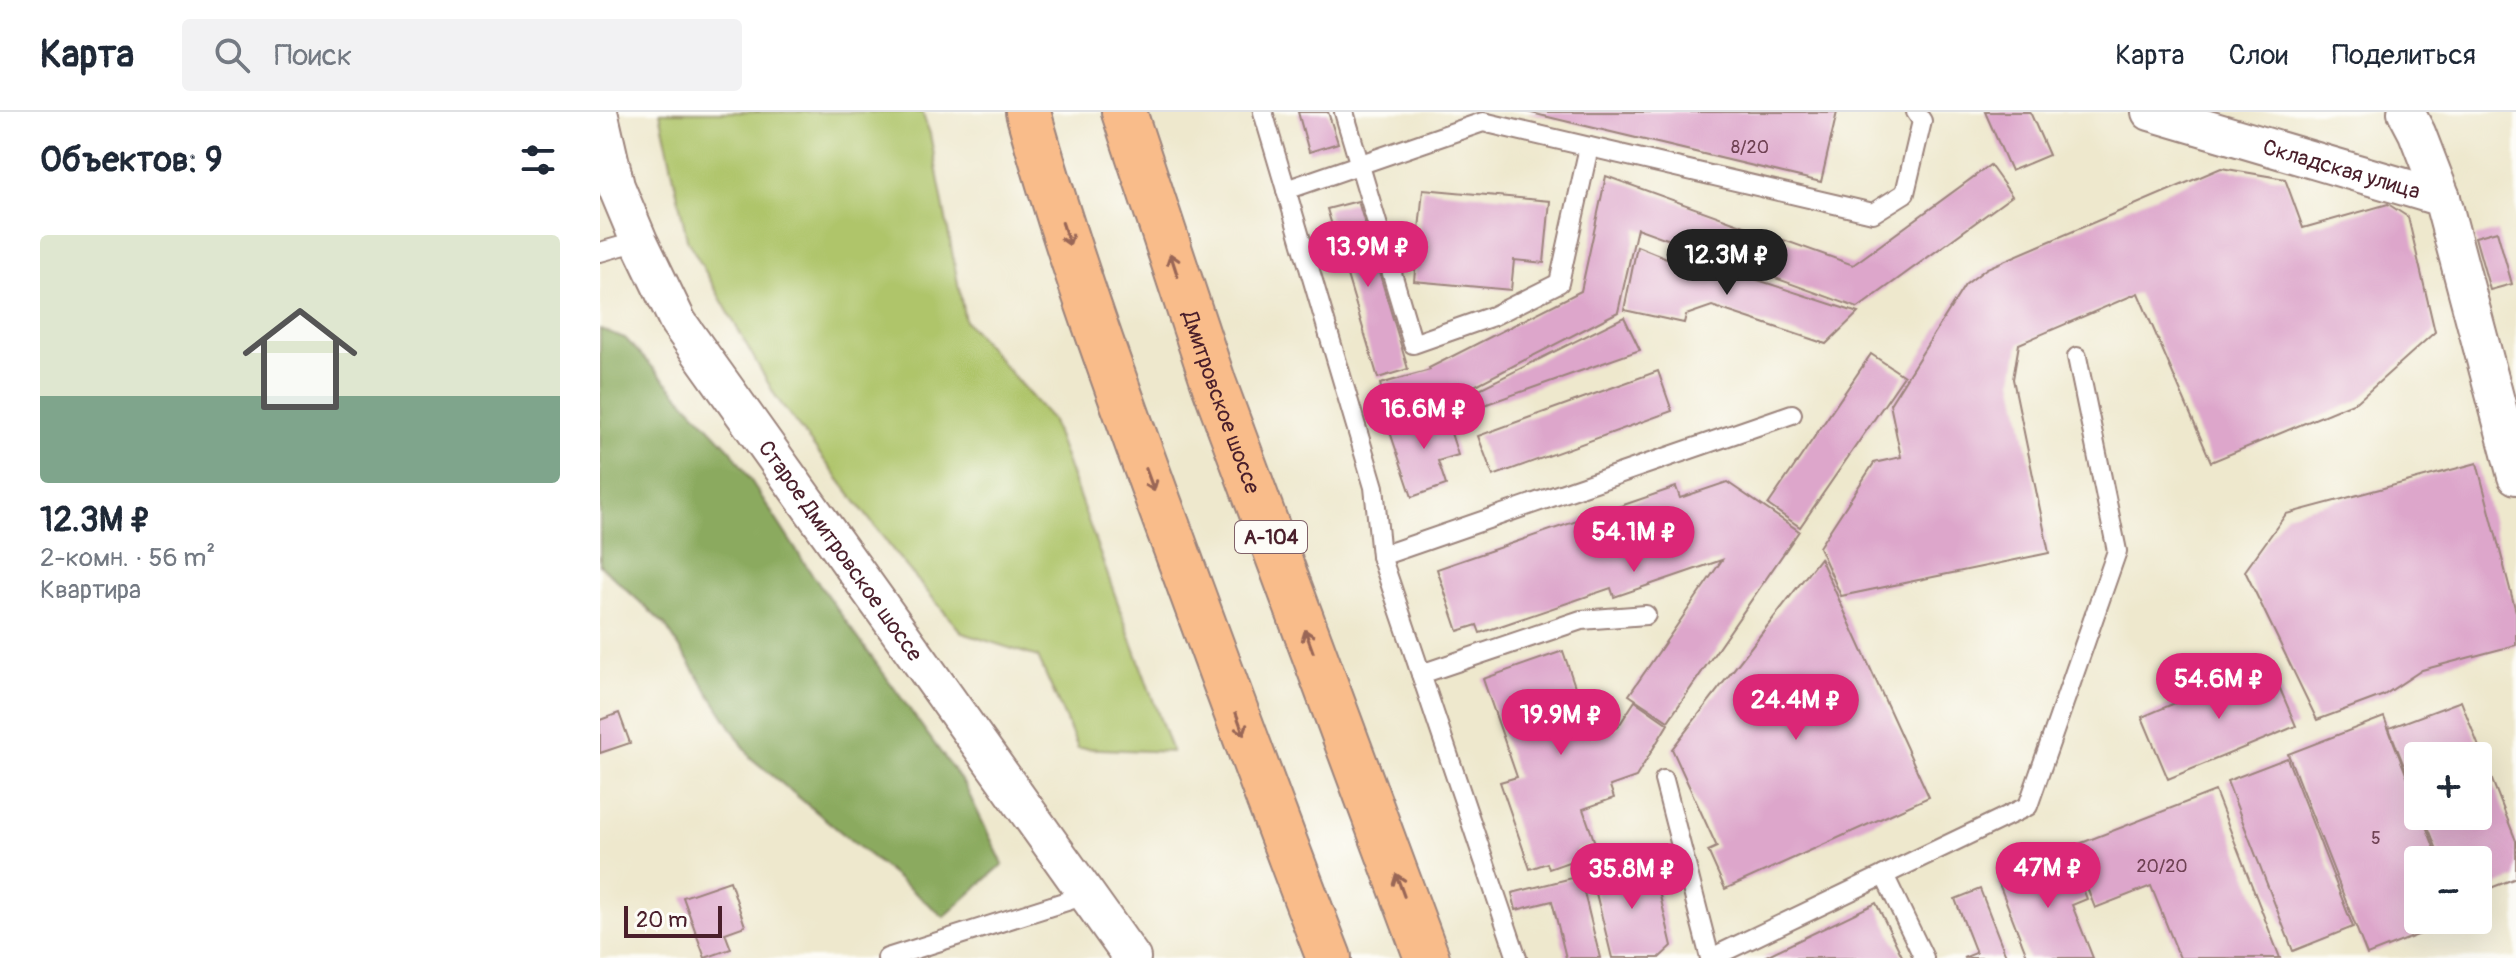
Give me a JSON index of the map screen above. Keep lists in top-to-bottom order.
{
  "streets": {
    "highway": ["Дмитровское шоссе", "А-104"],
    "street": ["Складская улица", "Старое Дмитровское шоссе"]
  },
  "house_numbers": ["8/20", "5", "20/20"],
  "scale_bar": "20 m",
  "page": {
    "header": "Карта",
    "search": "Поиск",
    "nav": ["Карта", "Слои", "Поделиться"],
    "heading": "Объектов: 9",
    "list": [
      {
        "name": "12.3M ₽",
        "note": "2-комн. · 56 m² · Квартира"
      }
    ],
    "price": [
      "13.9M ₽",
      "12.3M ₽",
      "16.6M ₽",
      "54.1M ₽",
      "54.6M ₽",
      "24.4M ₽",
      "19.9M ₽",
      "47M ₽",
      "35.8M ₽"
    ],
    "map_buttons": ["+", "−"],
    "scale": "20 m"
  }
}
